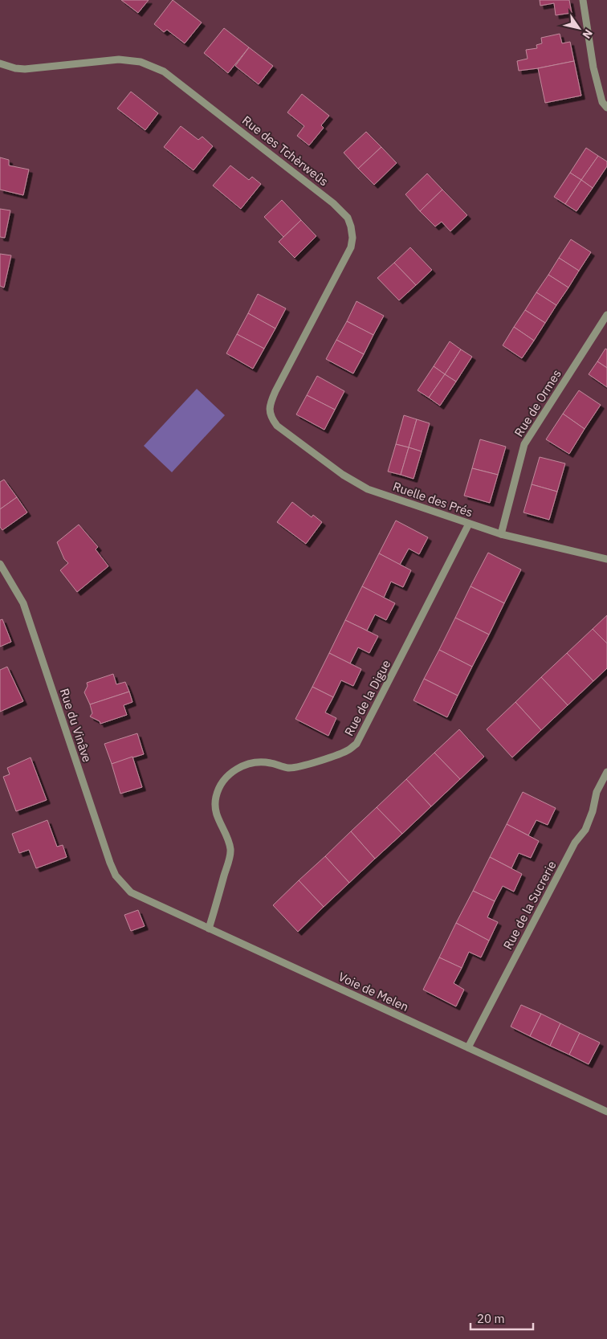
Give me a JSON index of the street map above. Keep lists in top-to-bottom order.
{
  "streets": {
    "street": [
      "Rue des Tchèrweûs",
      "Rue de Ormes",
      "Ruelle des Prés",
      "Rue de la Digue",
      "Rue du Vinâve",
      "Rue de la Sucrerie",
      "Voie de Melen"
    ]
  },
  "crossings": [
    ["Rue des Tchèrweûs", "Ruelle des Prés"],
    ["Rue de Ormes", "Ruelle des Prés"],
    ["Ruelle des Prés", "Rue de la Digue"],
    ["Rue de la Digue", "Voie de Melen"],
    ["Rue du Vinâve", "Voie de Melen"],
    ["Rue de la Sucrerie", "Voie de Melen"]
  ],
  "scale_bar": "20 m",
  "north": "bottom right"
}
